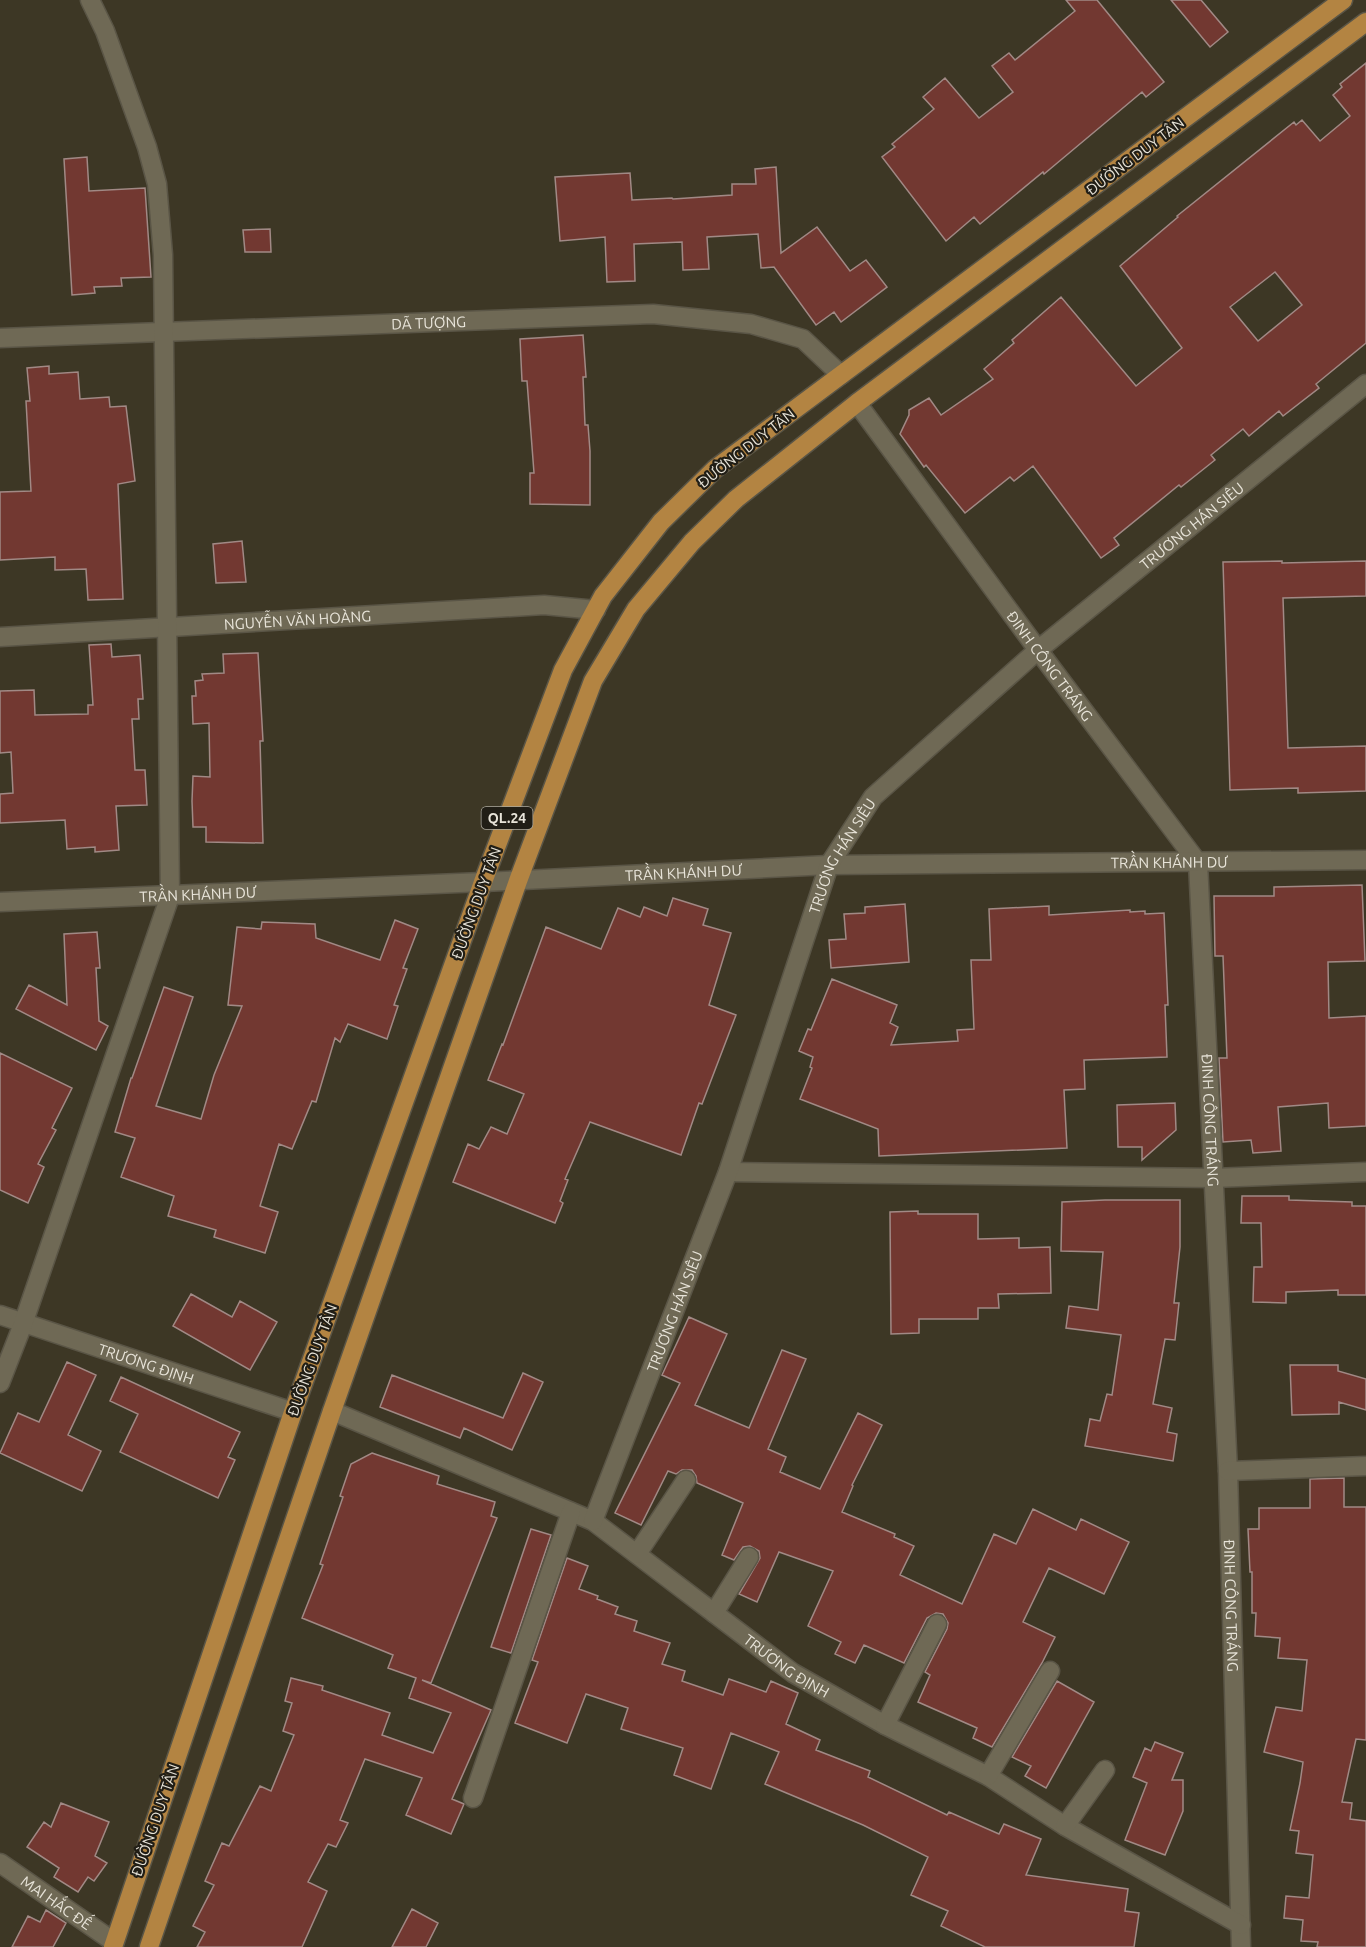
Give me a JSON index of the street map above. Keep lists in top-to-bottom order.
{
  "streets": {
    "main road": ["ĐƯỜNG DUY TÂN", "QL.24"],
    "street": [
      "DÃ TƯỢNG",
      "TRƯƠNG HÁN SIÊU",
      "NGUYỄN VĂN HOÀNG",
      "ĐINH CÔNG TRÁNG",
      "TRẦN KHÁNH DƯ",
      "TRƯƠNG ĐỊNH",
      "MAI HẮC ĐẾ"
    ]
  },
  "crossings": [
    ["ĐƯỜNG DUY TÂN", "DÃ TƯỢNG"],
    ["ĐƯỜNG DUY TÂN", "NGUYỄN VĂN HOÀNG"],
    ["ĐƯỜNG DUY TÂN", "ĐINH CÔNG TRÁNG"],
    ["ĐƯỜNG DUY TÂN", "TRẦN KHÁNH DƯ"],
    ["ĐƯỜNG DUY TÂN", "TRƯƠNG ĐỊNH"],
    ["ĐƯỜNG DUY TÂN", "MAI HẮC ĐẾ"],
    ["TRƯƠNG HÁN SIÊU", "ĐINH CÔNG TRÁNG"],
    ["TRƯƠNG HÁN SIÊU", "TRẦN KHÁNH DƯ"],
    ["TRƯƠNG HÁN SIÊU", "TRƯƠNG ĐỊNH"],
    ["ĐINH CÔNG TRÁNG", "TRẦN KHÁNH DƯ"],
    ["ĐINH CÔNG TRÁNG", "TRƯƠNG ĐỊNH"]
  ]
}
